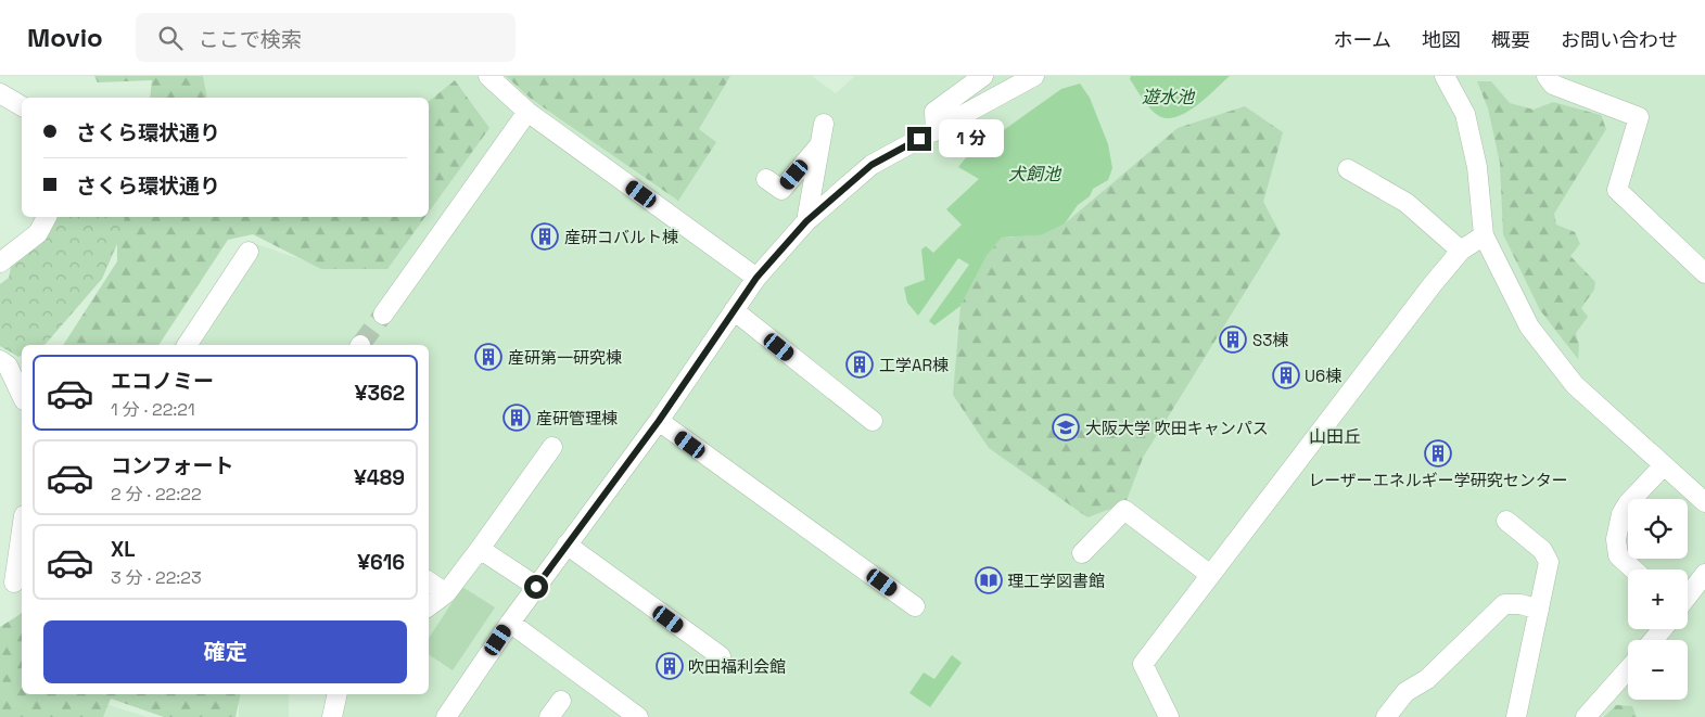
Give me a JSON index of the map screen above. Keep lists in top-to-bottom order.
{
  "districts": ["山田丘"],
  "water": ["遊水池", "犬飼池"],
  "places": {
    "building": [
      "産研コバルト棟",
      "S3棟",
      "産研第一研究棟",
      "工学AR棟",
      "U6棟",
      "産研管理棟",
      "レーザーエネルギー学研究センター",
      "吹田福利会館"
    ],
    "school or university": ["大阪大学 吹田キャンパス"],
    "library": ["理工学図書館"]
  },
  "page": {
    "header": "Movio",
    "search": "ここで検索",
    "nav": [
      "ホーム",
      "地図",
      "概要",
      "お問い合わせ"
    ],
    "banner": ["さくら環状通り", "さくら環状通り"],
    "bubble": "1 分",
    "list": [
      {
        "name": "エコノミー",
        "note": "1 分 · 22:21",
        "value": "¥362"
      },
      {
        "name": "コンフォート",
        "note": "2 分 · 22:22",
        "value": "¥489"
      },
      {
        "name": "XL",
        "note": "3 分 · 22:23",
        "value": "¥616"
      }
    ],
    "map_buttons": ["+", "−"],
    "buttons": "確定"
  }
}
